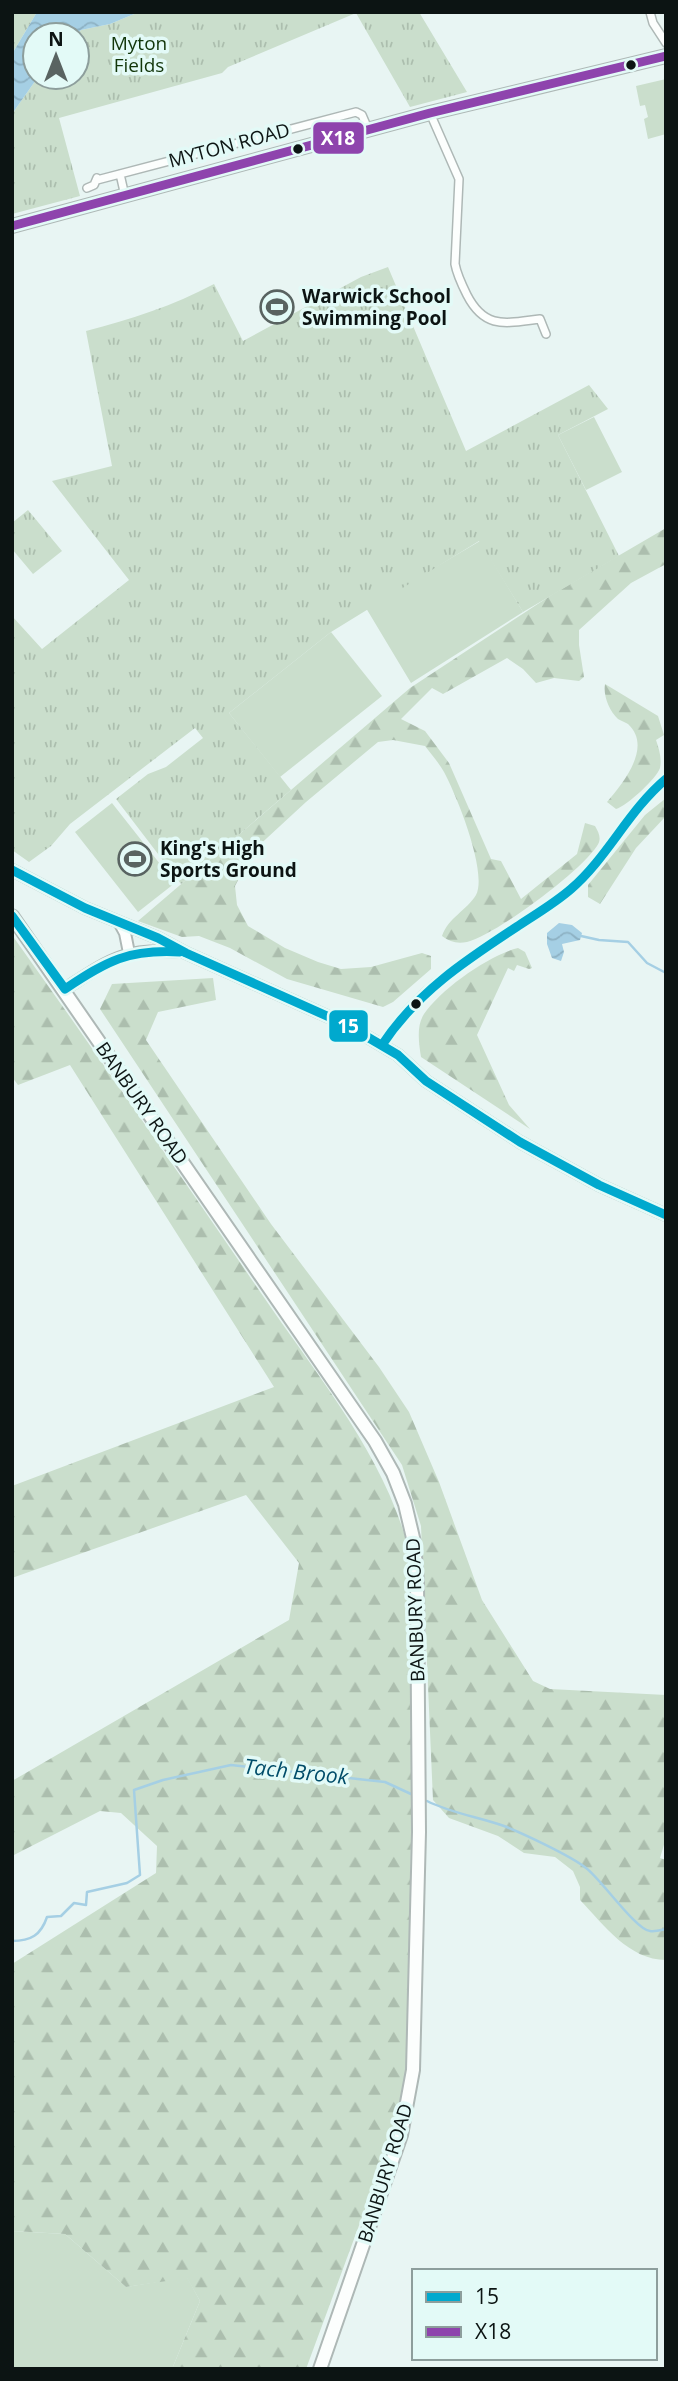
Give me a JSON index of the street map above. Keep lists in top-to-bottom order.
{
  "streets": {
    "main road": ["MYTON ROAD", "BANBURY ROAD"]
  },
  "water": ["Tach Brook"],
  "parks": ["Myton Fields"],
  "places": {
    "sports": ["Warwick School Swimming Pool", "King's High Sports Ground"]
  },
  "lines": ["transit line X18", "transit line 15"],
  "legend": ["15", "X18"],
  "north": "top"
}
